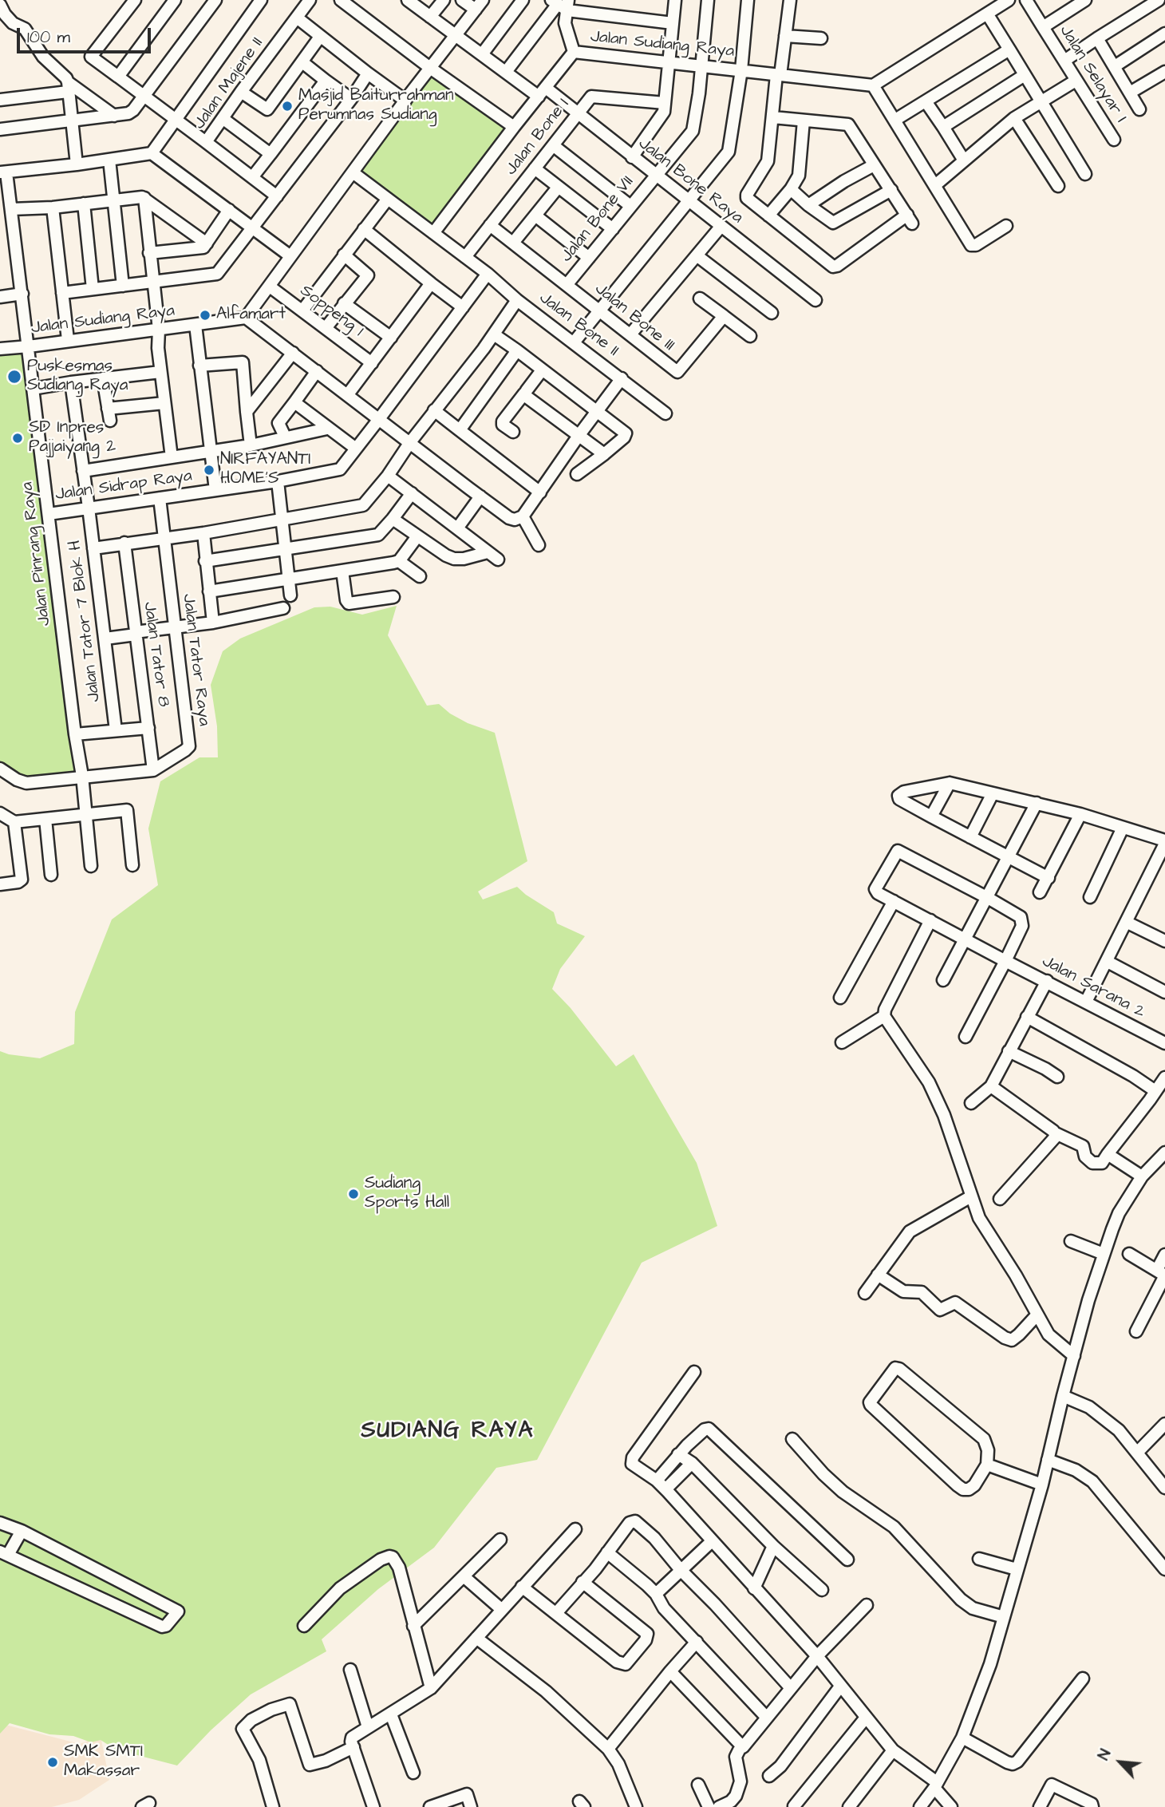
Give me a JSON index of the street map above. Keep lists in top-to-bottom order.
{
  "streets": {
    "street": [
      "Jalan Sudiang Raya",
      "Jalan Selayar I",
      "Jalan Majene II",
      "Jalan Bone I",
      "Jalan Bone Raya",
      "Jalan Bone VII",
      "Soppeng 1",
      "Jalan Bone III",
      "Jalan Bone II",
      "Jalan Sidrap Raya",
      "Jalan Pinrang Raya",
      "Jalan Tator 7 Blok H",
      "Jalan Tator 8",
      "Jalan Tator Raya",
      "Jalan Sarana 2"
    ]
  },
  "crossings": [
    ["Jalan Sudiang Raya", "Jalan Bone Raya"],
    ["Jalan Sudiang Raya", "Jalan Bone VII"],
    ["Jalan Sudiang Raya", "Jalan Bone II"],
    ["Jalan Sudiang Raya", "Jalan Pinrang Raya"],
    ["Jalan Bone I", "Jalan Bone Raya"],
    ["Jalan Bone I", "Jalan Bone III"],
    ["Jalan Bone I", "Jalan Bone II"],
    ["Jalan Bone Raya", "Jalan Bone VII"],
    ["Jalan Bone VII", "Jalan Bone III"],
    ["Jalan Bone II", "Jalan Sidrap Raya"],
    ["Jalan Sidrap Raya", "Jalan Pinrang Raya"],
    ["Jalan Sidrap Raya", "Jalan Tator 7 Blok H"],
    ["Jalan Sidrap Raya", "Jalan Tator Raya"],
    ["Jalan Pinrang Raya", "Jalan Tator Raya"],
    ["Jalan Tator 8", "Jalan Tator Raya"]
  ],
  "districts": ["SUDIANG RAYA"],
  "places": [
    "Masjid Baiturrahman Perumnas Sudiang",
    "Alfamart",
    "Puskesmas Sudiang Raya",
    "SD Inpres Pajjaiyang 2",
    "NIRFAYANTI HOME'S",
    "Sudiang Sports Hall",
    "SMK SMTI Makassar"
  ],
  "scale_bar": "100 m",
  "north": "top left"
}
